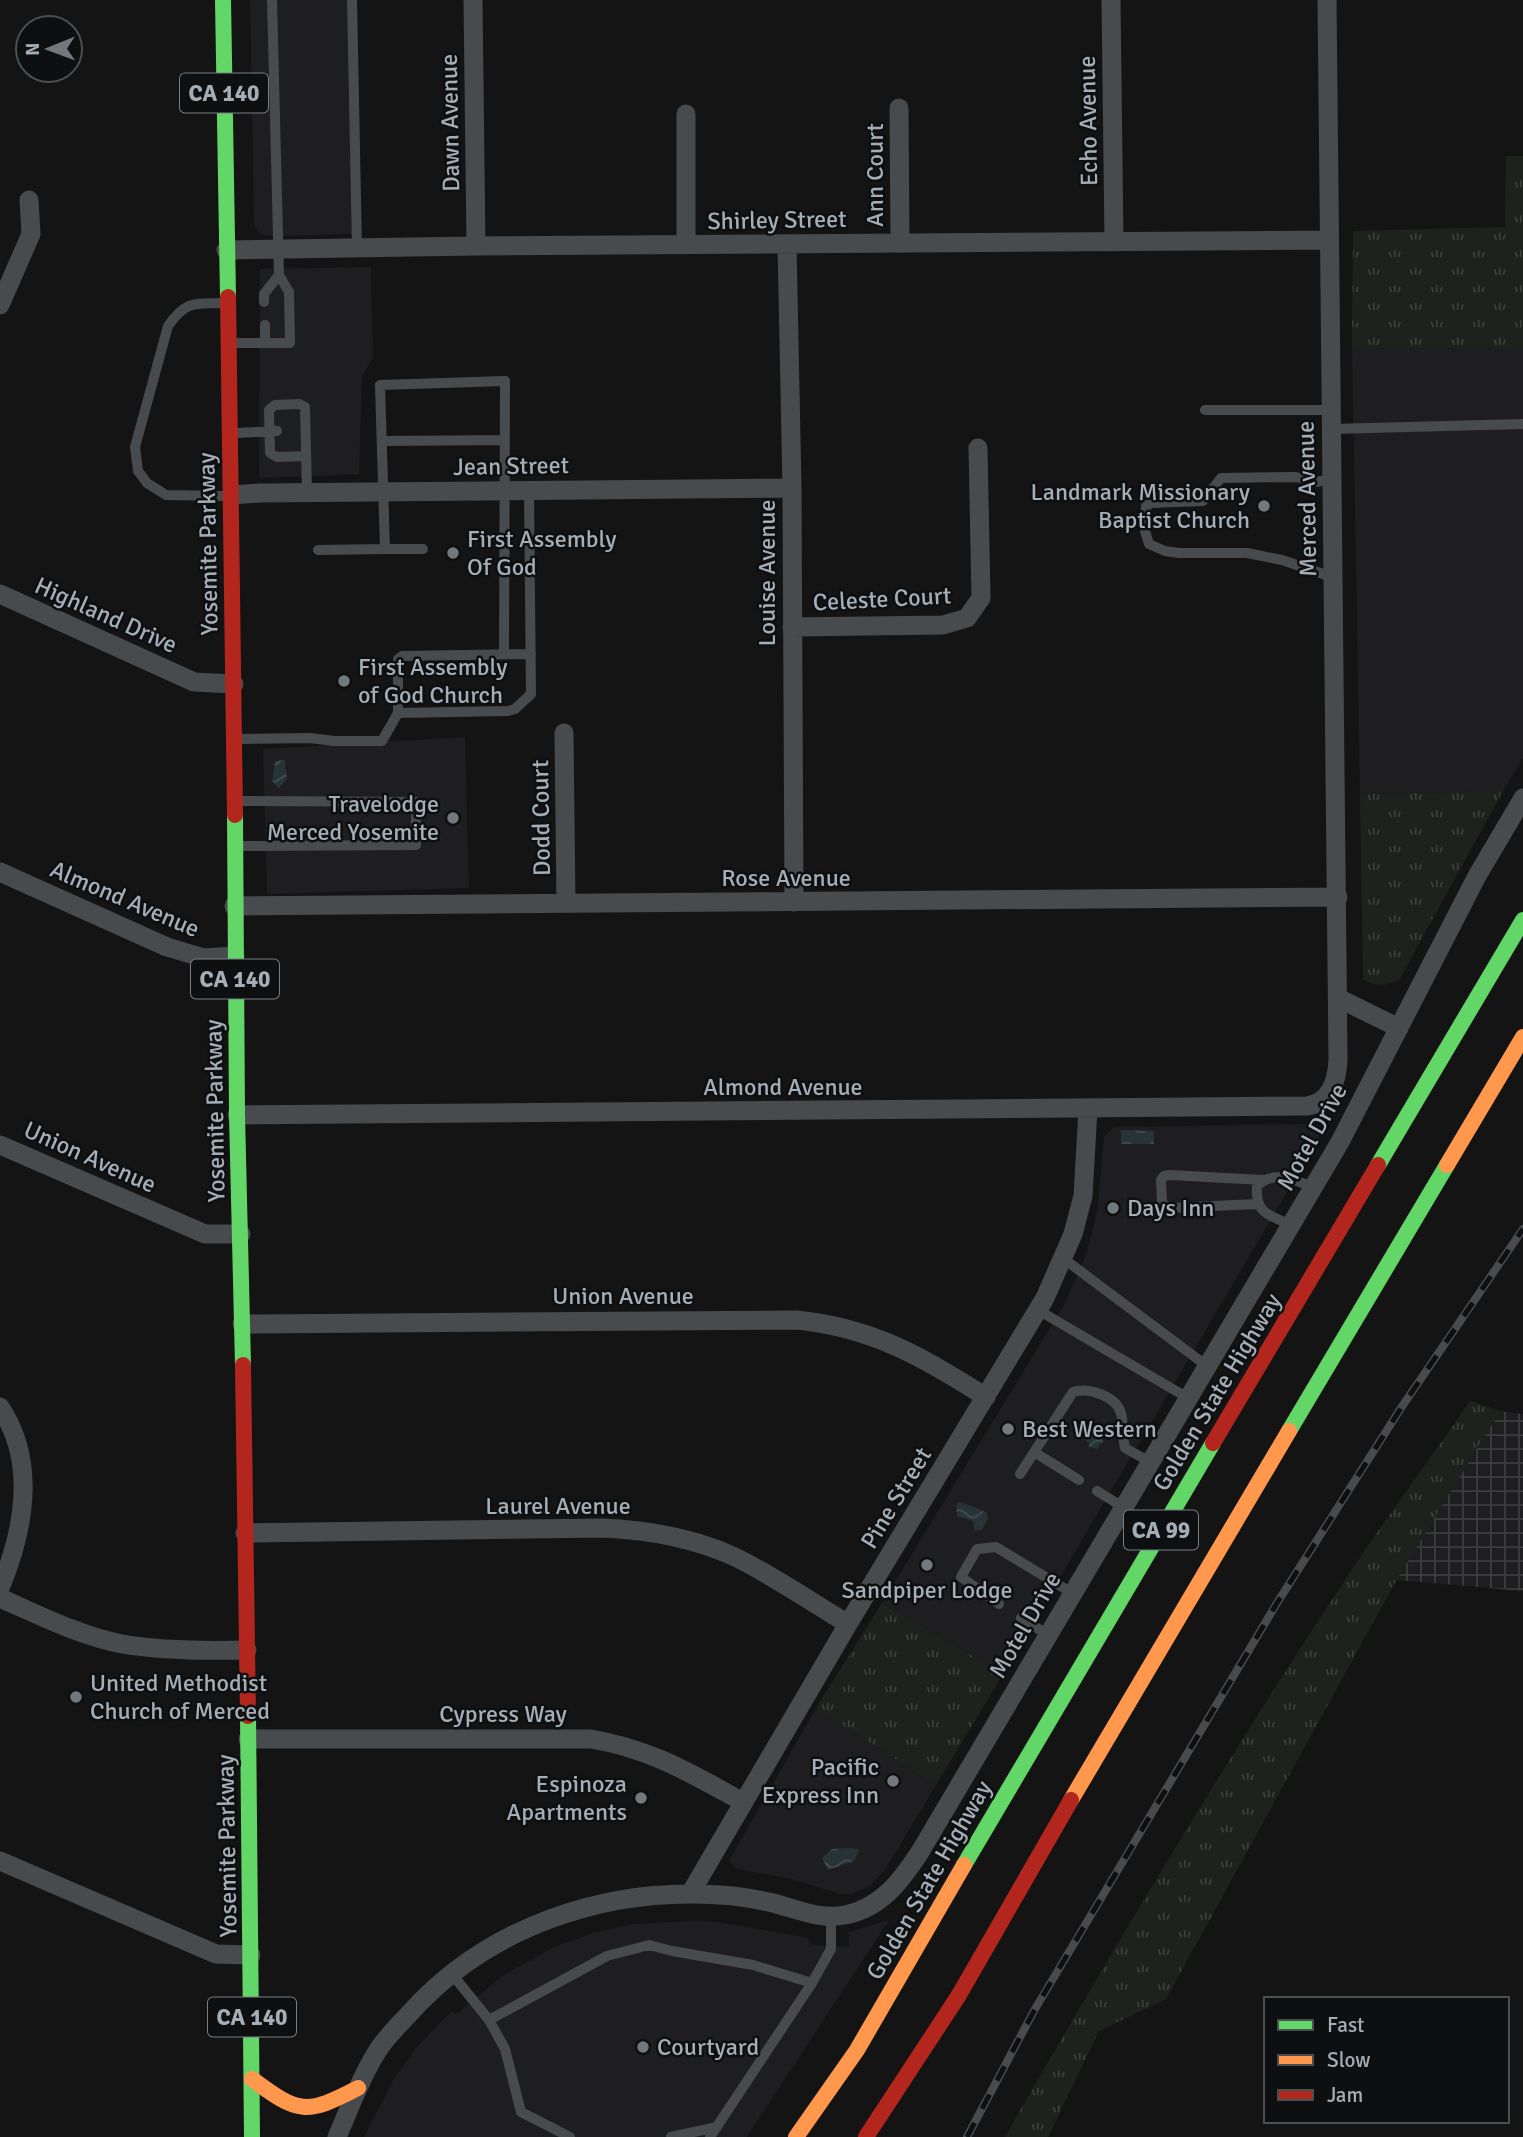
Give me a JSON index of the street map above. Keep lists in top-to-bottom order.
{
  "streets": {
    "main road": [
      "CA 140",
      "Yosemite Parkway",
      "Golden State Highway",
      "CA 99"
    ],
    "street": [
      "Echo Avenue",
      "Dawn Avenue",
      "Ann Court",
      "Shirley Street",
      "Jean Street",
      "Merced Avenue",
      "Louise Avenue",
      "Celeste Court",
      "Highland Drive",
      "Dodd Court",
      "Rose Avenue",
      "Almond Avenue",
      "Motel Drive",
      "Union Avenue",
      "Pine Street",
      "Laurel Avenue",
      "Cypress Way"
    ]
  },
  "crossings": [
    ["Echo Avenue", "Shirley Street"],
    ["Dawn Avenue", "Shirley Street"],
    ["Ann Court", "Shirley Street"],
    ["Shirley Street", "Merced Avenue"],
    ["Shirley Street", "Yosemite Parkway"],
    ["Shirley Street", "Louise Avenue"],
    ["Jean Street", "Yosemite Parkway"],
    ["Jean Street", "Louise Avenue"],
    ["Merced Avenue", "Rose Avenue"],
    ["Merced Avenue", "Almond Avenue"],
    ["Yosemite Parkway", "Highland Drive"],
    ["Yosemite Parkway", "Rose Avenue"],
    ["Yosemite Parkway", "Almond Avenue"],
    ["Yosemite Parkway", "Union Avenue"],
    ["Yosemite Parkway", "Laurel Avenue"],
    ["Yosemite Parkway", "Cypress Way"],
    ["Louise Avenue", "Celeste Court"],
    ["Louise Avenue", "Rose Avenue"],
    ["Dodd Court", "Rose Avenue"],
    ["Almond Avenue", "Pine Street"],
    ["Motel Drive", "Pine Street"],
    ["Union Avenue", "Pine Street"],
    ["Pine Street", "Laurel Avenue"],
    ["Pine Street", "Cypress Way"]
  ],
  "places": [
    "Landmark Missionary Baptist Church",
    "First Assembly Of God",
    "First Assembly of God Church",
    "Travelodge Merced Yosemite",
    "Days Inn",
    "Best Western",
    "Sandpiper Lodge",
    "United Methodist Church of Merced",
    "Pacific Express Inn",
    "Espinoza Apartments",
    "Courtyard"
  ],
  "legend": ["Fast", "Slow", "Jam"],
  "north": "left"
}
